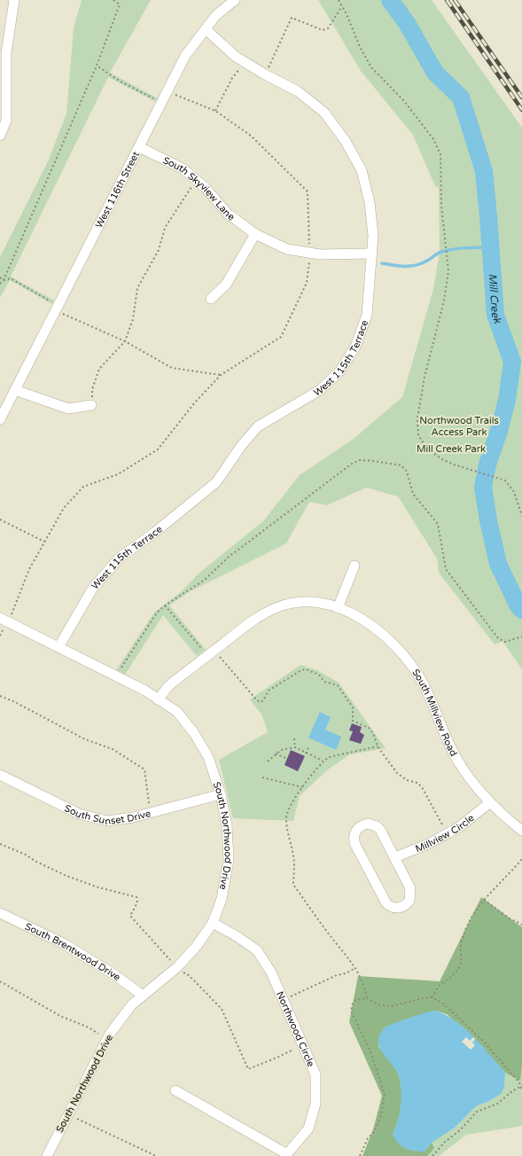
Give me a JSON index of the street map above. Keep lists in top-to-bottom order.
{
  "streets": {
    "street": [
      "South Skyview Lane",
      "West 116th Street",
      "West 115th Terrace",
      "South Millview Road",
      "South Sunset Drive",
      "Millview Circle",
      "South Northwood Drive",
      "South Brentwood Drive",
      "Northwood Circle"
    ]
  },
  "crossings": [
    ["South Skyview Lane", "West 116th Street"],
    ["South Skyview Lane", "West 115th Terrace"],
    ["West 116th Street", "West 115th Terrace"],
    ["West 115th Terrace", "South Northwood Drive"],
    ["South Millview Road", "Millview Circle"],
    ["South Millview Road", "South Northwood Drive"],
    ["South Sunset Drive", "South Northwood Drive"],
    ["South Northwood Drive", "South Brentwood Drive"],
    ["South Northwood Drive", "Northwood Circle"]
  ],
  "water": ["Mill Creek"],
  "parks": ["Northwood Trails Access Park", "Mill Creek Park"]
}
